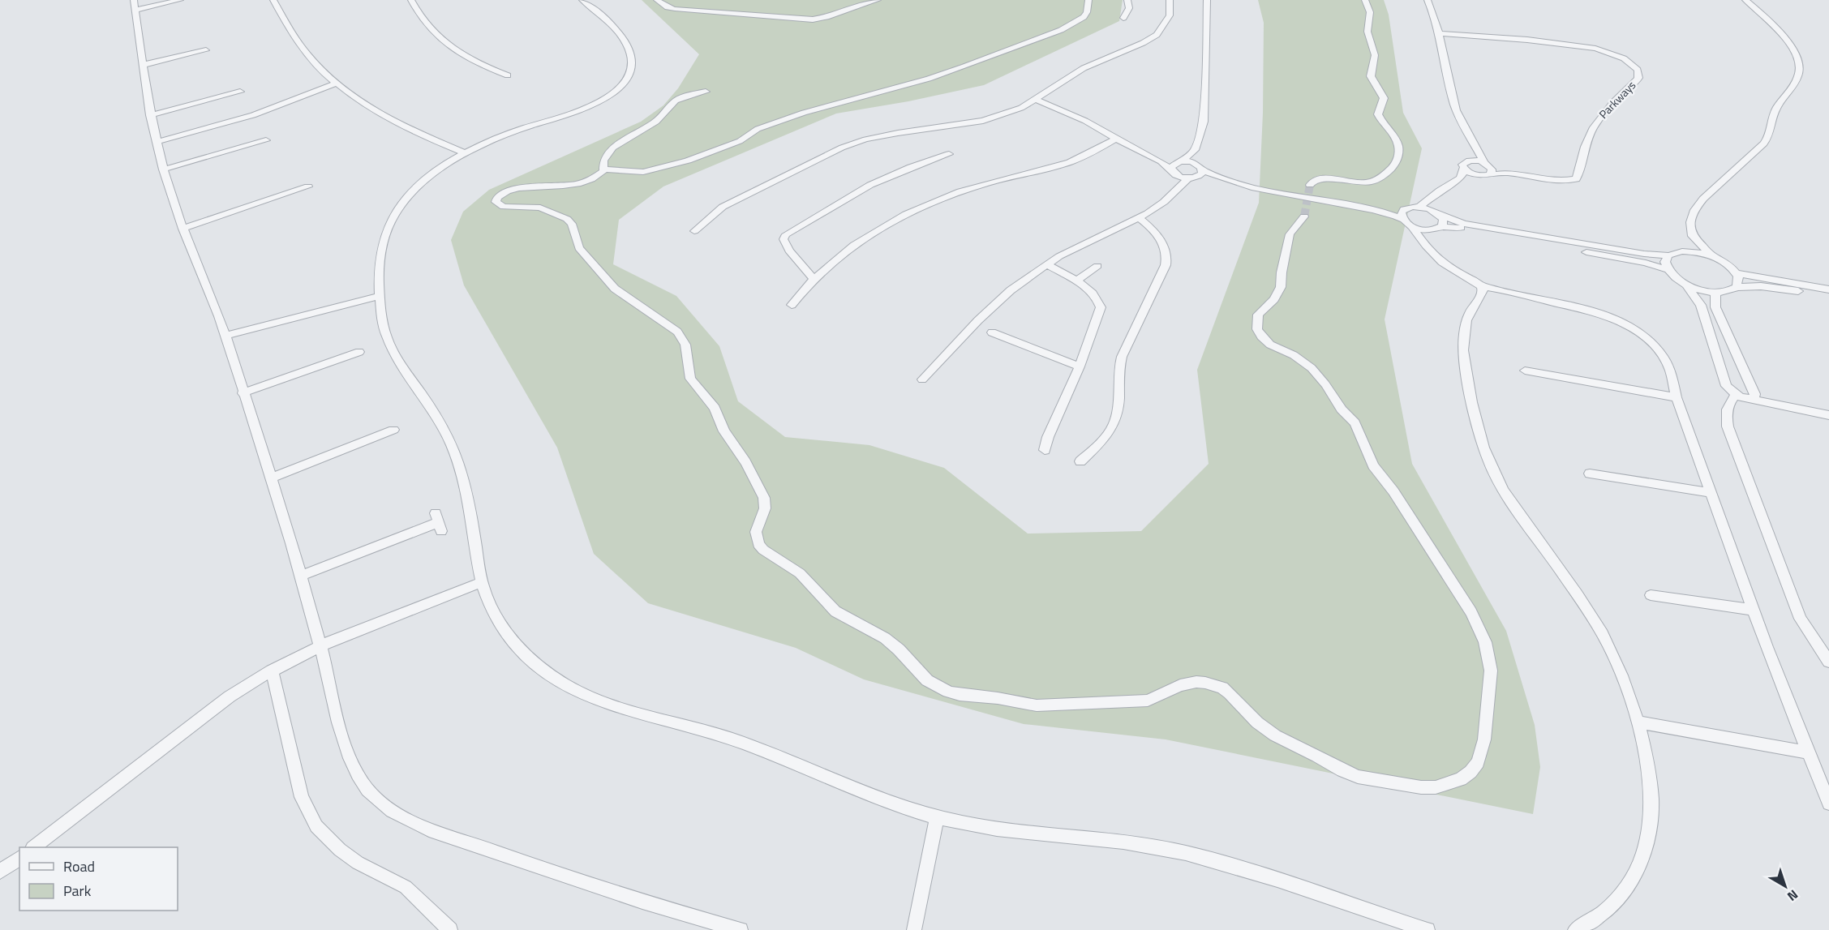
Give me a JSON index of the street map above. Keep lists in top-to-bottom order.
{
  "streets": {
    "street": ["Parkways"]
  },
  "legend": ["Road", "Park"],
  "north": "bottom right"
}
